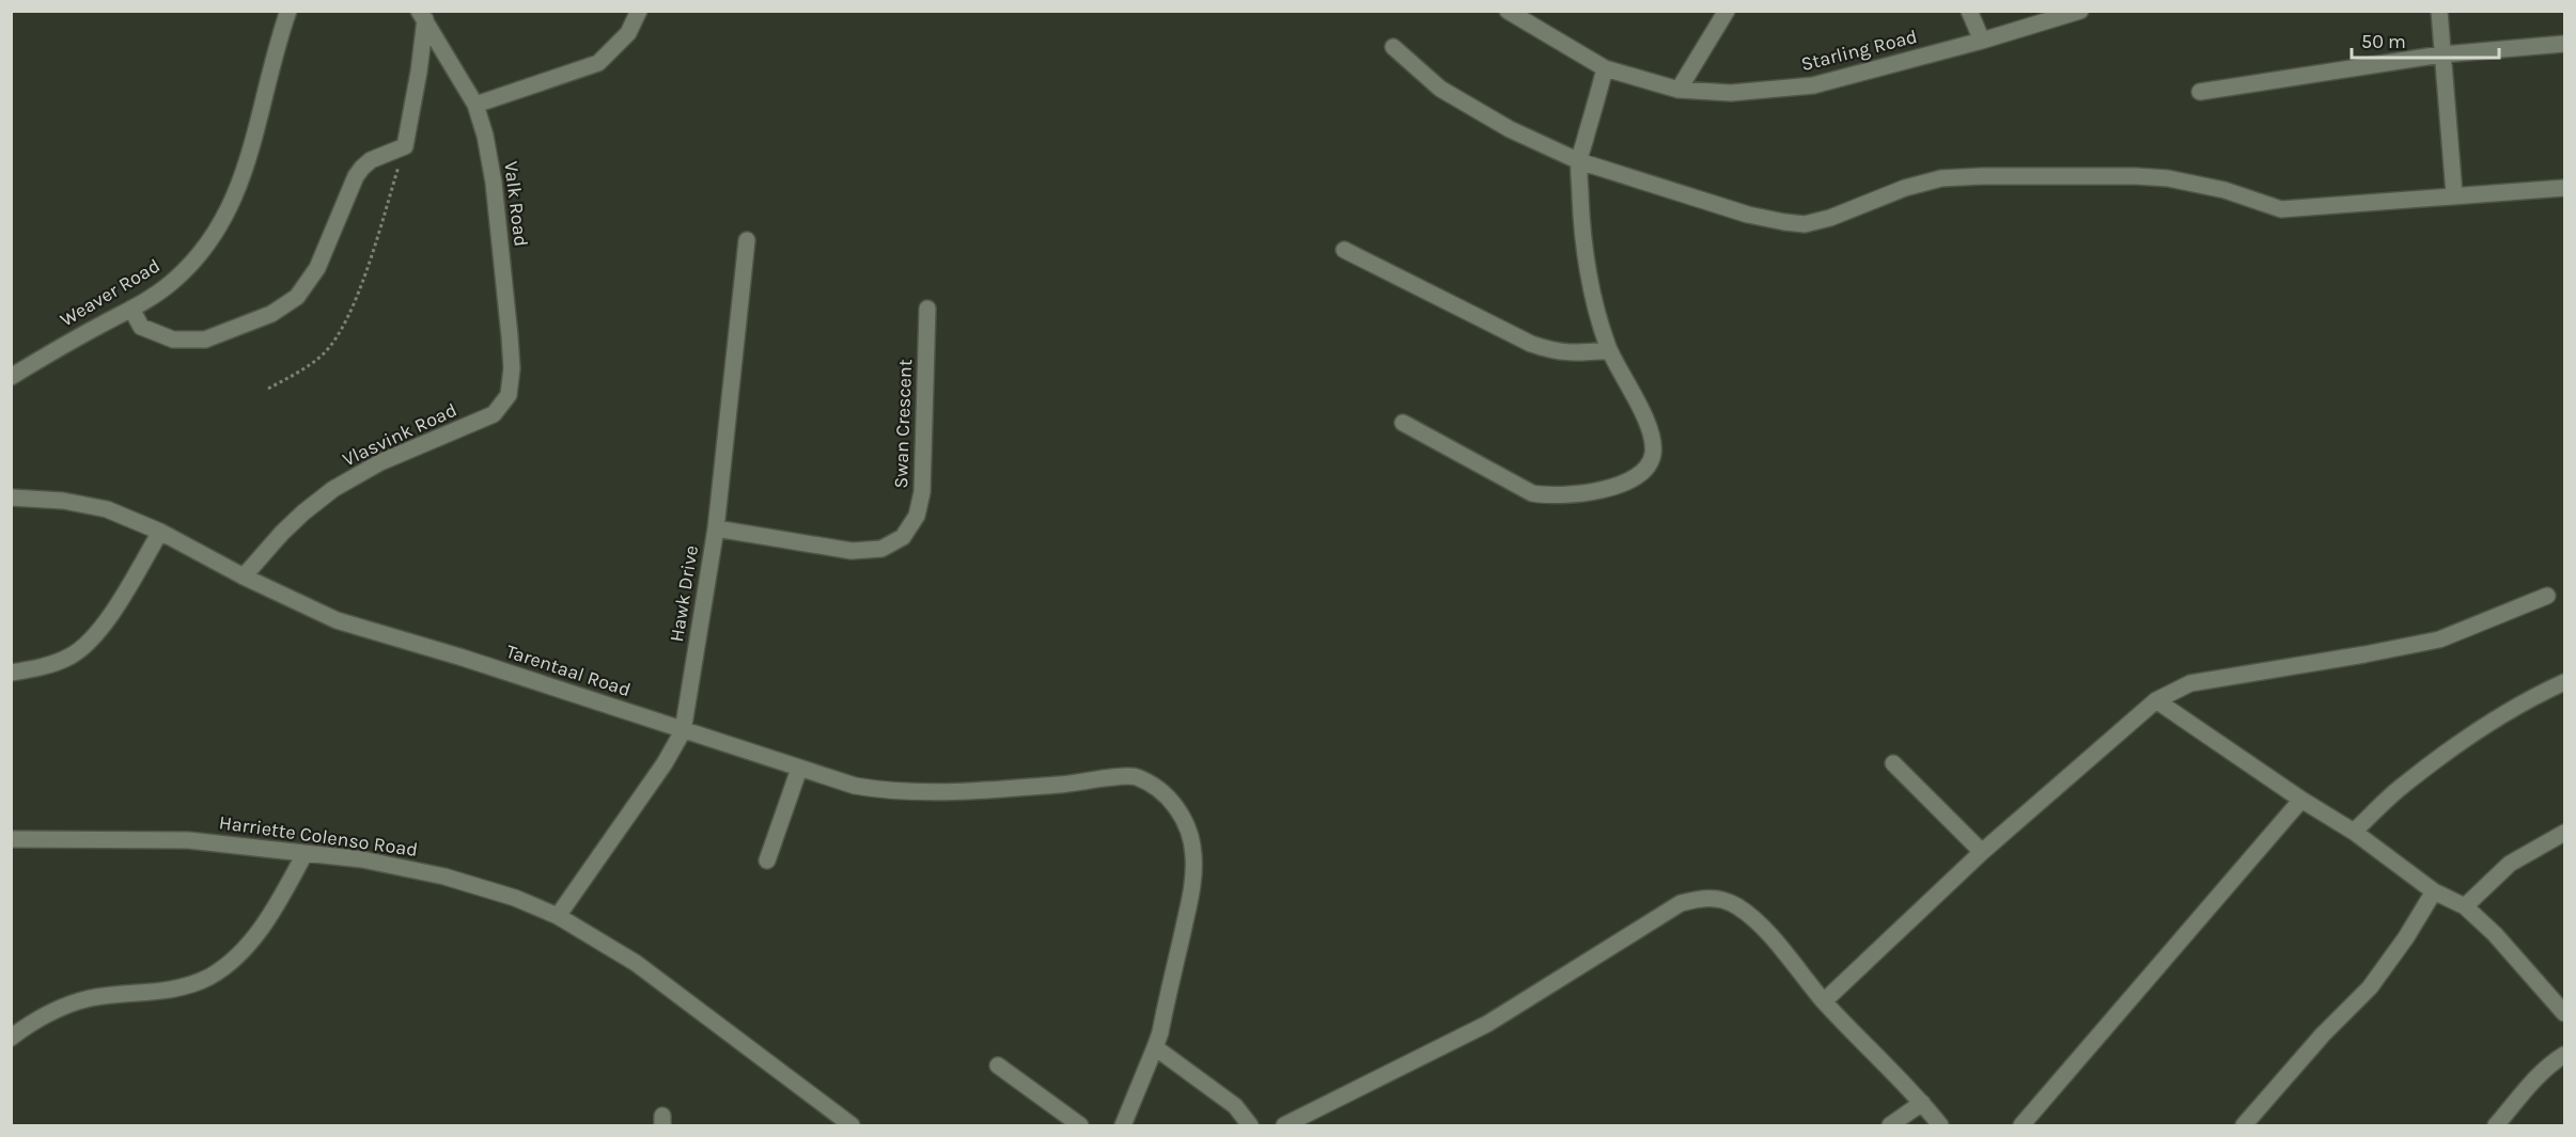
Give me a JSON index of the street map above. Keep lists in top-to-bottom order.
{
  "streets": {
    "street": [
      "Starling Road",
      "Valk Road",
      "Weaver Road",
      "Swan Crescent",
      "Vlasvink Road",
      "Hawk Drive",
      "Tarentaal Road",
      "Harriette Colenso Road"
    ]
  },
  "crossings": [
    ["Valk Road", "Vlasvink Road"],
    ["Swan Crescent", "Hawk Drive"],
    ["Vlasvink Road", "Tarentaal Road"],
    ["Hawk Drive", "Tarentaal Road"],
    ["Hawk Drive", "Harriette Colenso Road"]
  ],
  "scale_bar": "50 m"
}
